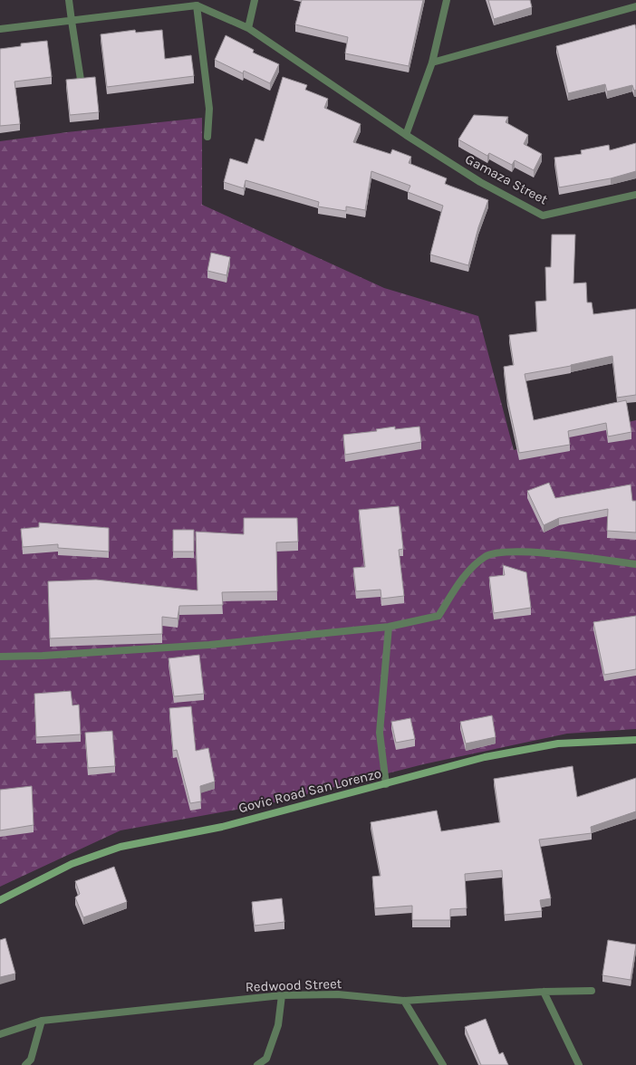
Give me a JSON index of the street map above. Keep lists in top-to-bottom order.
{
  "streets": {
    "main road": ["Govic Road San Lorenzo"],
    "street": ["Gamaza Street", "Redwood Street"]
  }
}
